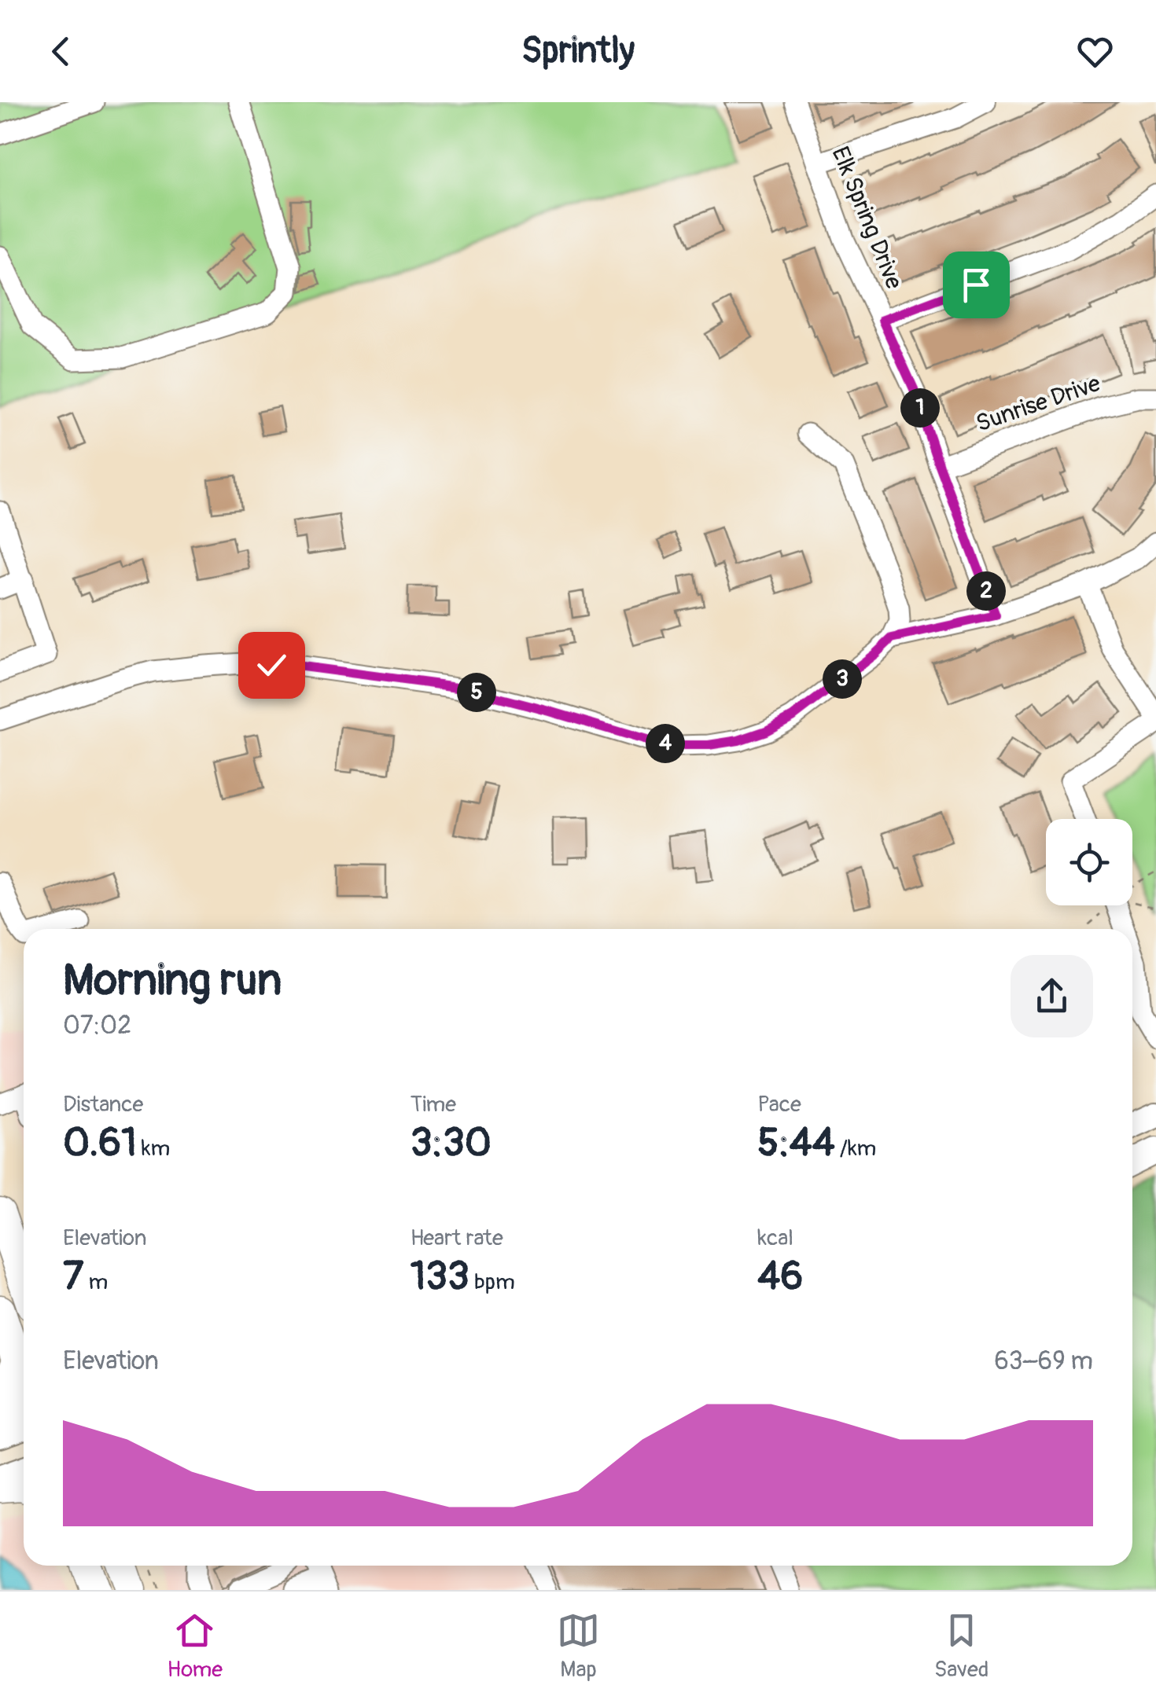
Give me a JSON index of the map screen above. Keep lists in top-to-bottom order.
{
  "streets": {
    "street": ["Elk Spring Drive", "Sunrise Drive"]
  },
  "crossings": [
    ["Elk Spring Drive", "Sunrise Drive"]
  ],
  "page": {
    "header": "Sprintly",
    "pins": [
      "1",
      "2",
      "3",
      "5",
      "4"
    ],
    "heading": ["Morning run", "07:02"],
    "stats": [
      ["Distance", "0.61 km"],
      ["Time", "3:30"],
      ["Pace", "5:44 /km"],
      ["Elevation", "7 m"],
      ["Heart rate", "133 bpm"],
      ["kcal", "46"]
    ],
    "chart": ["Elevation", "63–69 m"],
    "tabs": ["Home", "Map", "Saved"]
  }
}
